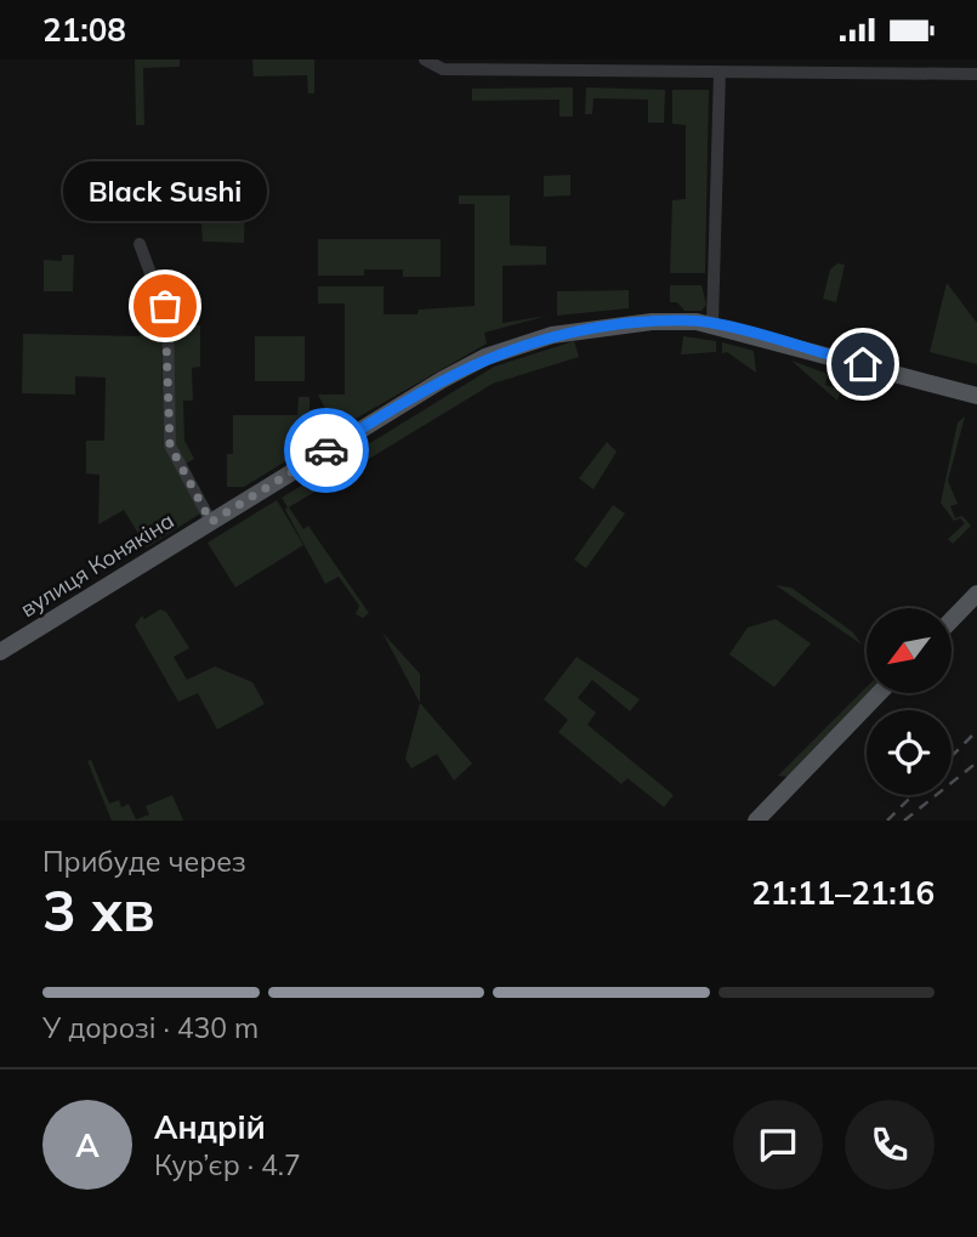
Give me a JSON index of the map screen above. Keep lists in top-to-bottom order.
{
  "streets": {
    "main road": ["вулиця Конякіна"]
  },
  "places": ["Black Sushi"],
  "north": "bottom left",
  "page": {
    "status": "21:08",
    "bubble": "Black Sushi",
    "heading": ["3 хв", "Прибуде через", "21:11–21:16"],
    "panel": ["Андрій", "Кур’єр · 4.7"],
    "bar": "У дорозі · 430 m",
    "round": "А"
  }
}
